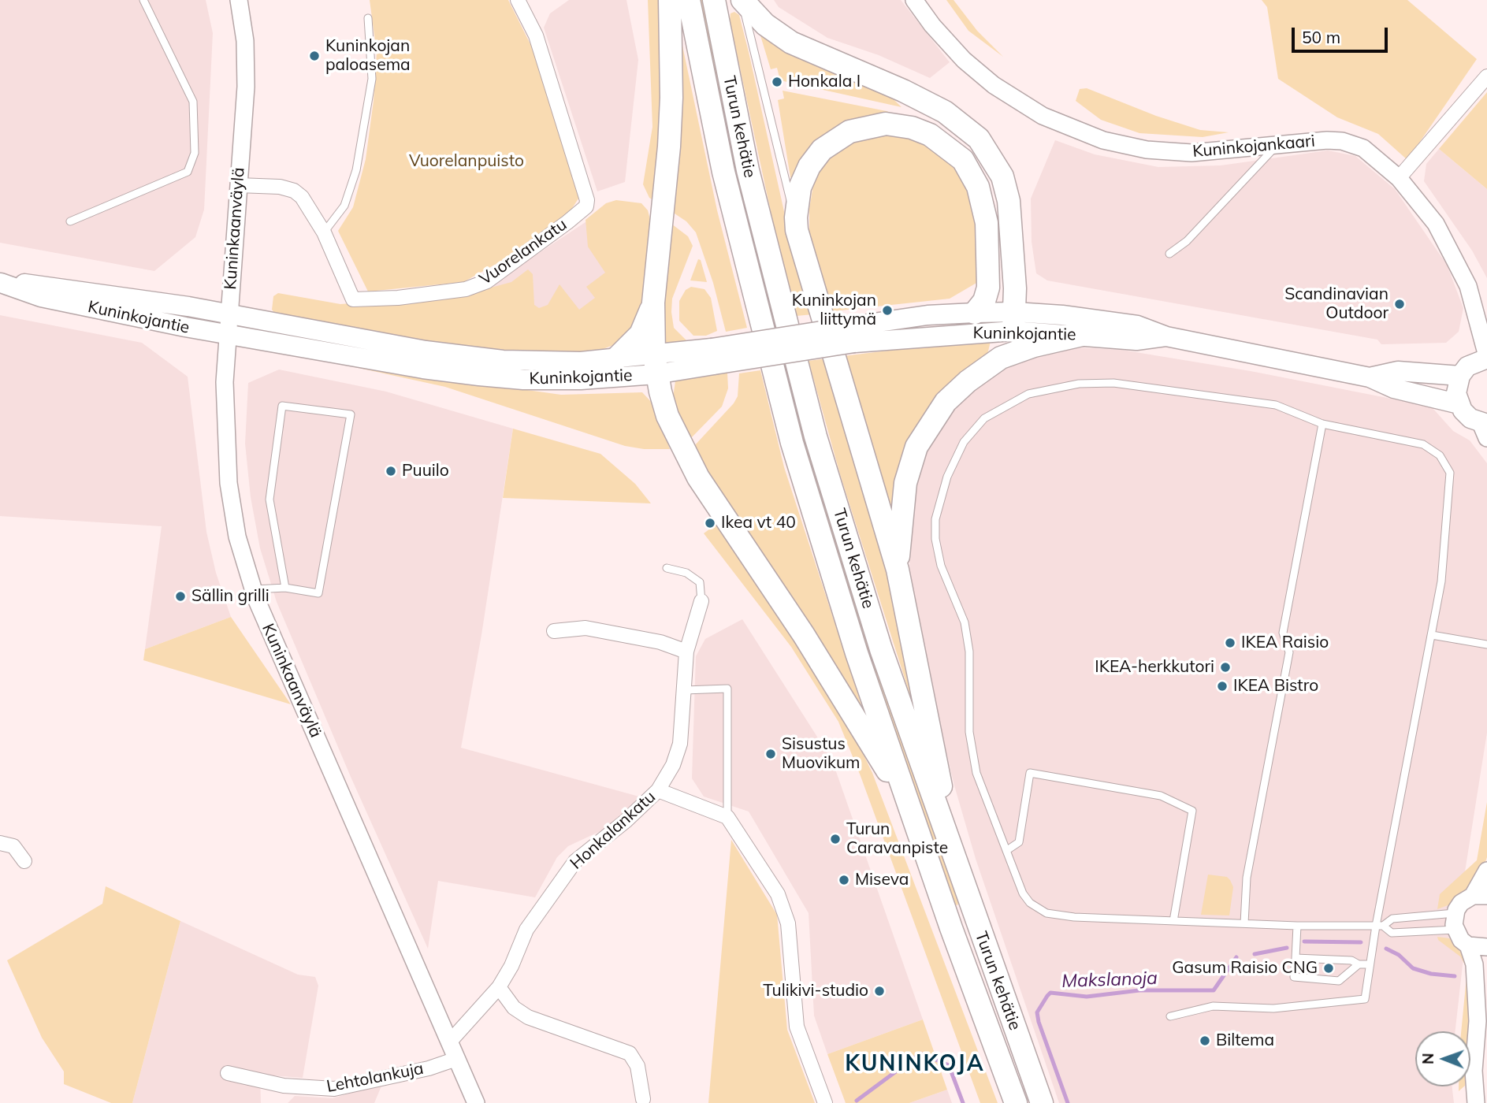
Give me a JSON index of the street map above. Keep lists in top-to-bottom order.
{
  "streets": {
    "highway": ["Turun kehätie"],
    "main road": ["Kuninkojantie"],
    "street": [
      "Kuninkojankaari",
      "Kuninkaanväylä",
      "Vuorelankatu",
      "Honkalankatu",
      "Lehtolankuja"
    ]
  },
  "crossings": [
    ["Kuninkaanväylä", "Vuorelankatu"],
    ["Kuninkaanväylä", "Kuninkojantie"],
    ["Kuninkaanväylä", "Honkalankatu"],
    ["Kuninkaanväylä", "Lehtolankuja"]
  ],
  "districts": ["KUNINKOJA"],
  "water": ["Makslanoja"],
  "parks": ["Vuorelanpuisto"],
  "places": [
    "Kuninkojan paloasema",
    "Honkala I",
    "Scandinavian Outdoor",
    "Kuninkojan liittymä",
    "Puuilo",
    "Ikea vt 40",
    "Sällin grilli",
    "IKEA Raisio",
    "IKEA-herkkutori",
    "IKEA Bistro",
    "Sisustus Muovikum",
    "Turun Caravanpiste",
    "Miseva",
    "Gasum Raisio CNG",
    "Tulikivi-studio",
    "Biltema"
  ],
  "scale_bar": "50 m",
  "north": "left"
}
